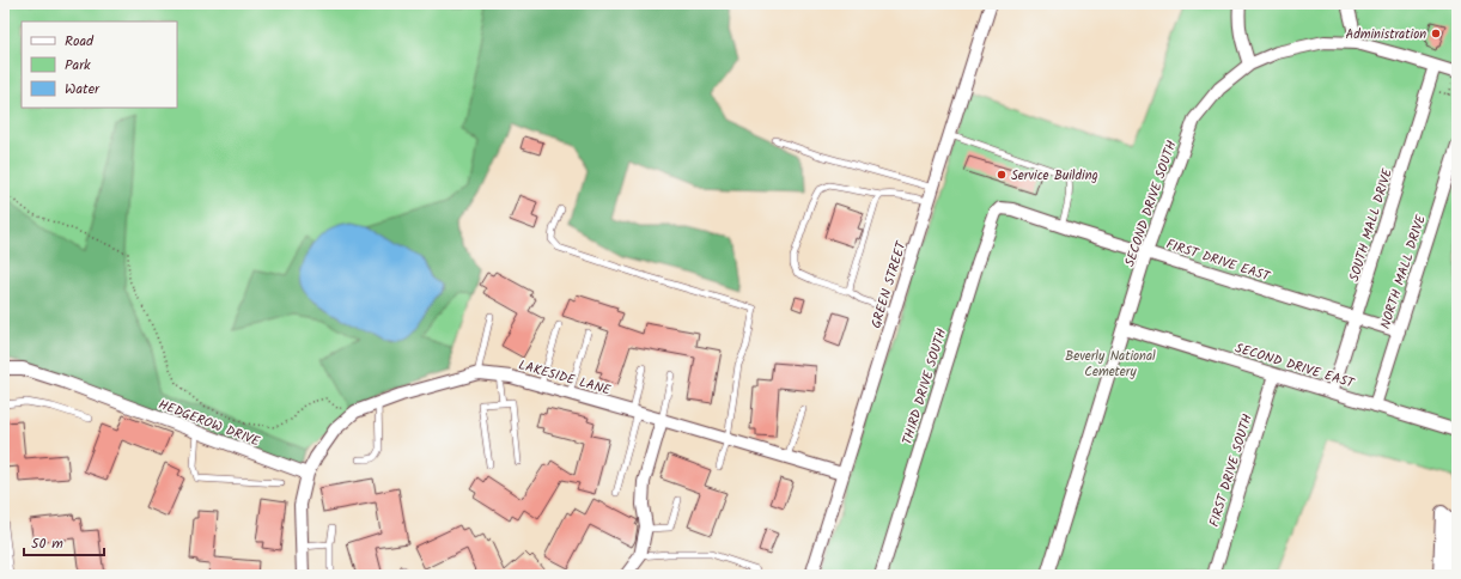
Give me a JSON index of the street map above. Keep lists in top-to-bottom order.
{
  "streets": {
    "street": [
      "SECOND DRIVE SOUTH",
      "SOUTH MALL DRIVE",
      "FIRST DRIVE EAST",
      "NORTH MALL DRIVE",
      "GREEN STREET",
      "SECOND DRIVE EAST",
      "LAKESIDE LANE",
      "THIRD DRIVE SOUTH",
      "HEDGEROW DRIVE",
      "FIRST DRIVE SOUTH"
    ]
  },
  "crossings": [
    ["SECOND DRIVE SOUTH", "SOUTH MALL DRIVE"],
    ["SECOND DRIVE SOUTH", "FIRST DRIVE EAST"],
    ["SECOND DRIVE SOUTH", "SECOND DRIVE EAST"],
    ["SOUTH MALL DRIVE", "FIRST DRIVE EAST"],
    ["SOUTH MALL DRIVE", "SECOND DRIVE EAST"],
    ["FIRST DRIVE EAST", "NORTH MALL DRIVE"],
    ["FIRST DRIVE EAST", "THIRD DRIVE SOUTH"],
    ["NORTH MALL DRIVE", "SECOND DRIVE EAST"],
    ["GREEN STREET", "LAKESIDE LANE"],
    ["SECOND DRIVE EAST", "FIRST DRIVE SOUTH"],
    ["LAKESIDE LANE", "HEDGEROW DRIVE"]
  ],
  "parks": ["Beverly National Cemetery"],
  "places": ["Administration", "Service Building"],
  "legend": ["Road", "Park", "Water"],
  "scale_bar": "50 m"
}
